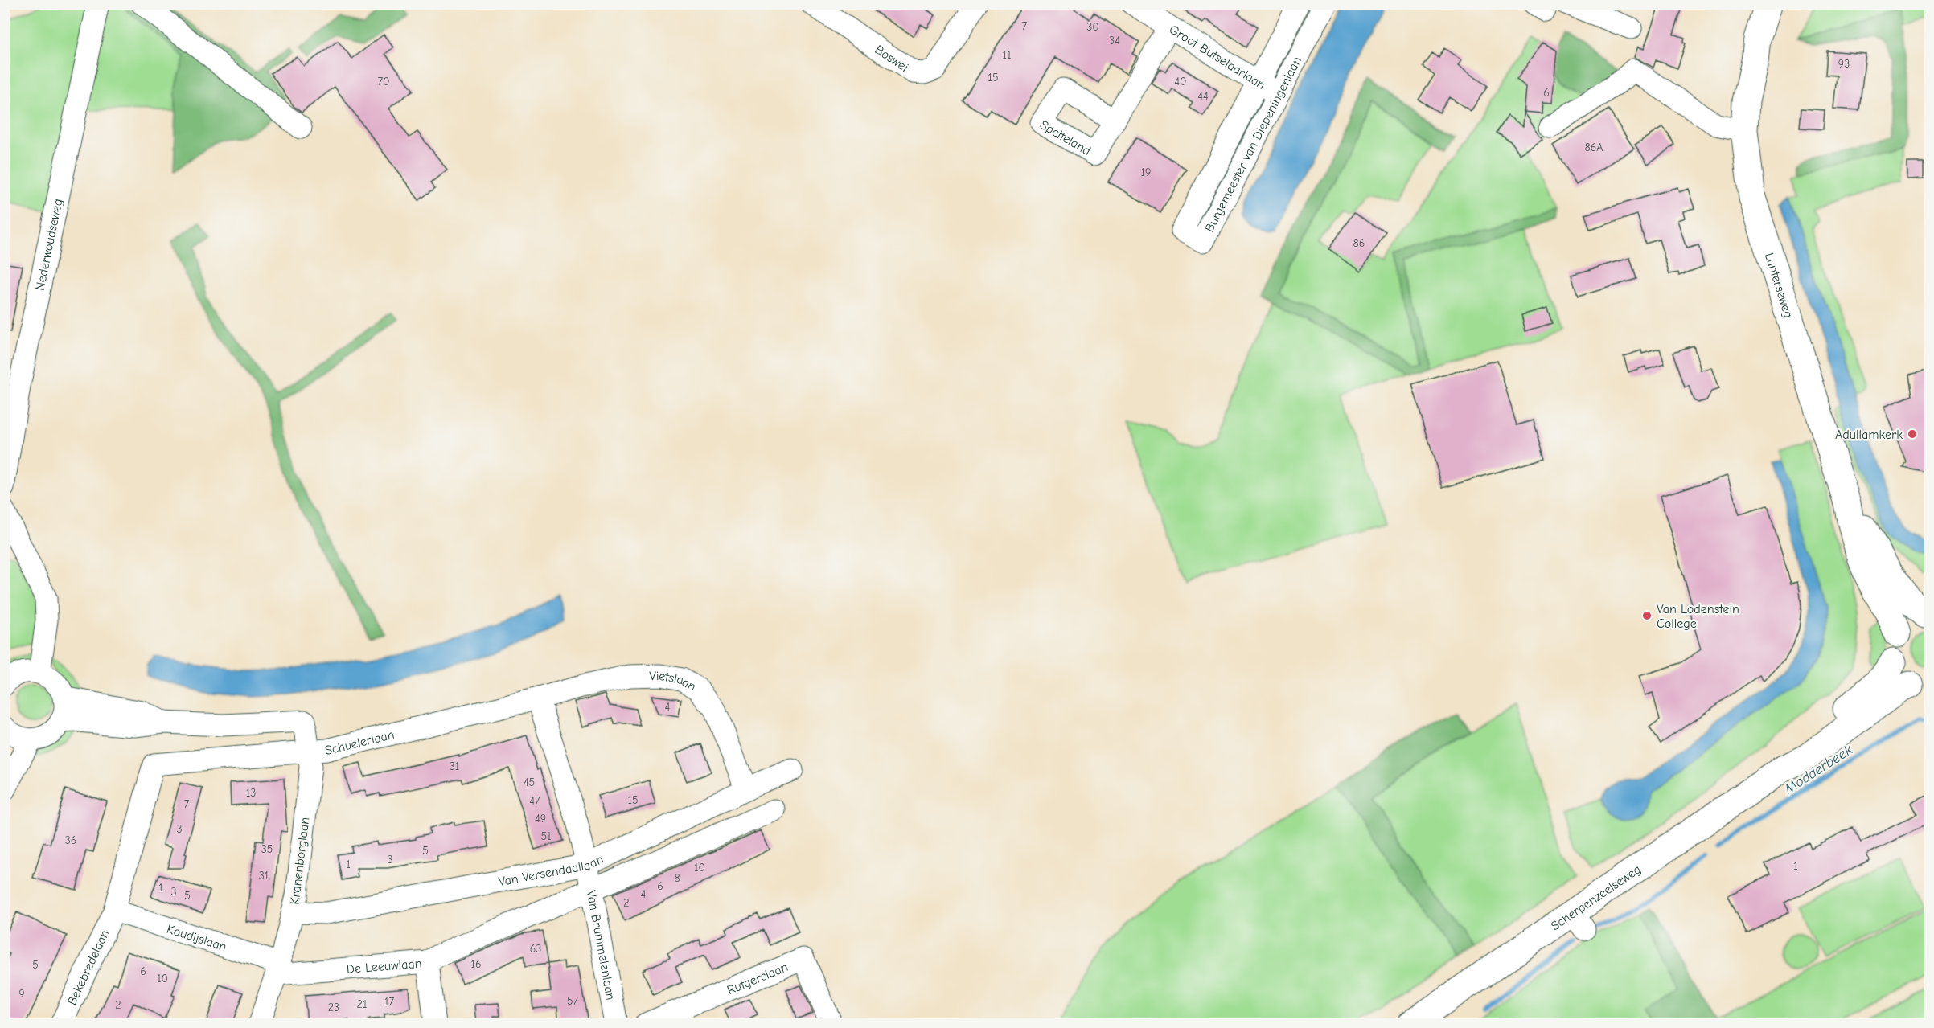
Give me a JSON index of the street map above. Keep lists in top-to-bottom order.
{
  "streets": {
    "main road": ["Lunterseweg", "Scherpenzeelseweg"],
    "street": [
      "Groot Butselaarlaan",
      "Boswei",
      "Burgemeester van Diepeningenlaan",
      "Nederwoudseweg",
      "Vietslaan",
      "Schuelerlaan",
      "Kranenborglaan",
      "Van Versendaallaan",
      "Koudijslaan",
      "Van Brummelenlaan",
      "De Leeuwlaan",
      "Bekebredelaan",
      "Rutgerslaan"
    ]
  },
  "crossings": [
    ["Groot Butselaarlaan", "Burgemeester van Diepeningenlaan"],
    ["Vietslaan", "Schuelerlaan"],
    ["Vietslaan", "Van Versendaallaan"],
    ["Schuelerlaan", "Kranenborglaan"],
    ["Schuelerlaan", "Koudijslaan"],
    ["Schuelerlaan", "Bekebredelaan"],
    ["Kranenborglaan", "Van Versendaallaan"],
    ["Kranenborglaan", "Koudijslaan"],
    ["Kranenborglaan", "De Leeuwlaan"],
    ["Van Versendaallaan", "Van Brummelenlaan"],
    ["Koudijslaan", "De Leeuwlaan"],
    ["Koudijslaan", "Bekebredelaan"]
  ],
  "water": ["Modderbeek"],
  "places": ["Adullamkerk", "Van Lodenstein College"],
  "house_numbers": [
    "7",
    "30",
    "34",
    "11",
    "93",
    "15",
    "70",
    "40",
    "6",
    "44",
    "86A",
    "19",
    "86",
    "4",
    "31",
    "45",
    "13",
    "15",
    "47",
    "7",
    "49",
    "3",
    "51",
    "36",
    "35",
    "5",
    "3",
    "1",
    "1",
    "10",
    "31",
    "8",
    "6",
    "1",
    "3",
    "4",
    "5",
    "2",
    "63",
    "16",
    "5",
    "6",
    "10",
    "9",
    "57",
    "17",
    "21",
    "2",
    "23"
  ]
}
